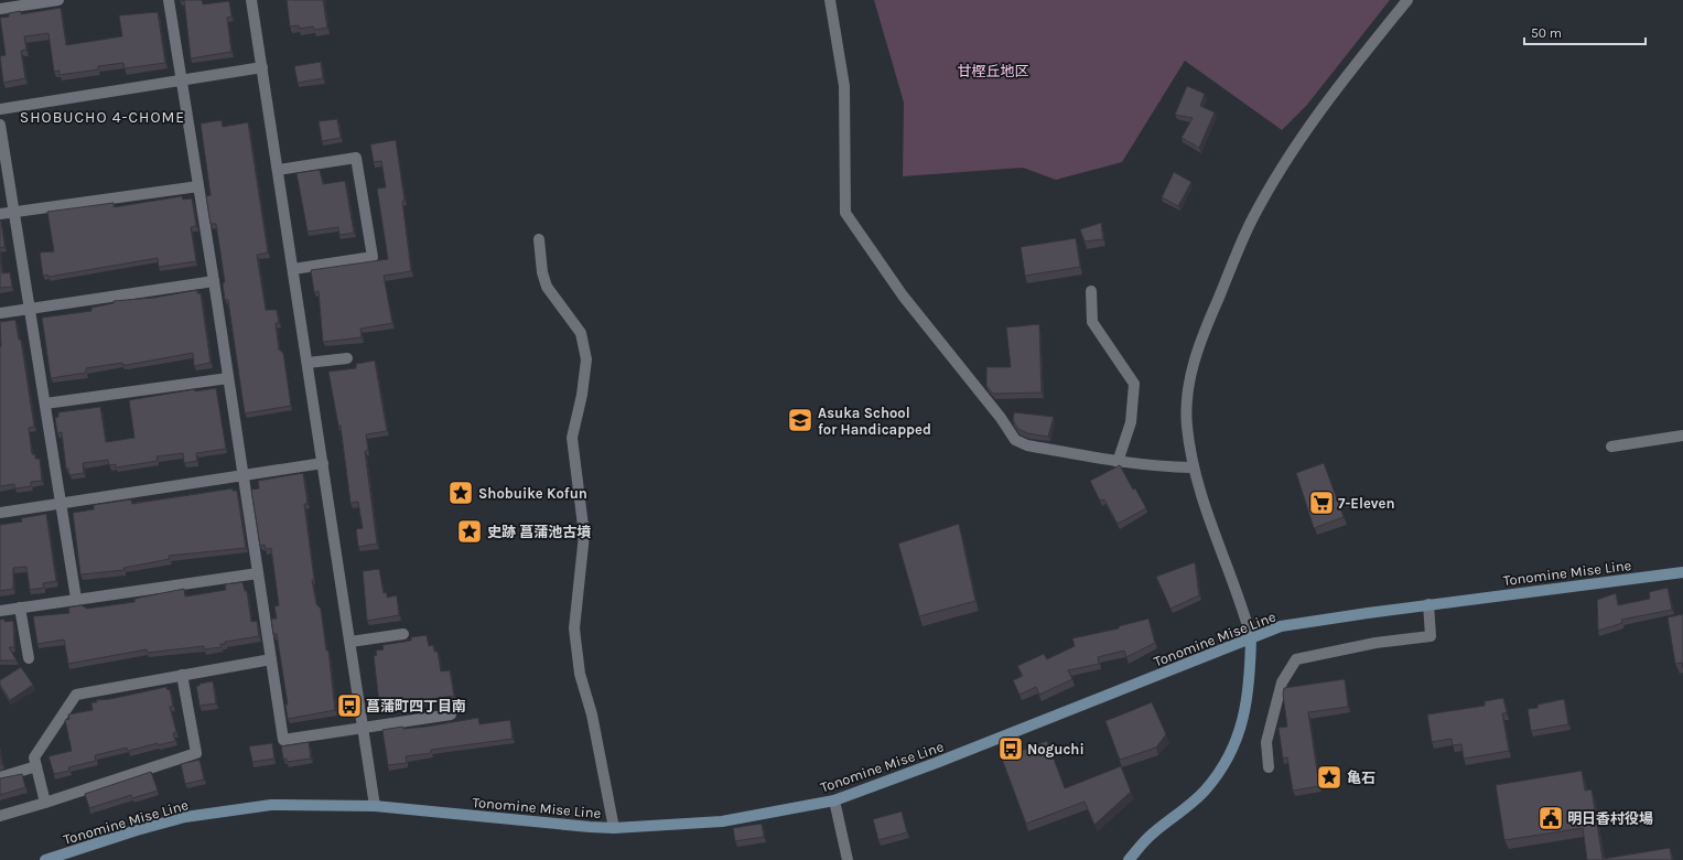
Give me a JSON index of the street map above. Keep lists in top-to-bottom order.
{
  "streets": {
    "main road": ["Tonomine Mise Line"]
  },
  "districts": ["SHOBUCHO 4-CHOME"],
  "parks": ["甘樫丘地区"],
  "places": {
    "school or university": ["Asuka School for Handicapped"],
    "place": ["Shobuike Kofun", "史跡 菖蒲池古墳", "亀石"],
    "supermarket": ["7-Eleven"],
    "bus stop": ["菖蒲町四丁目南", "Noguchi"],
    "public building": ["明日香村役場"]
  },
  "scale_bar": "50 m"
}
